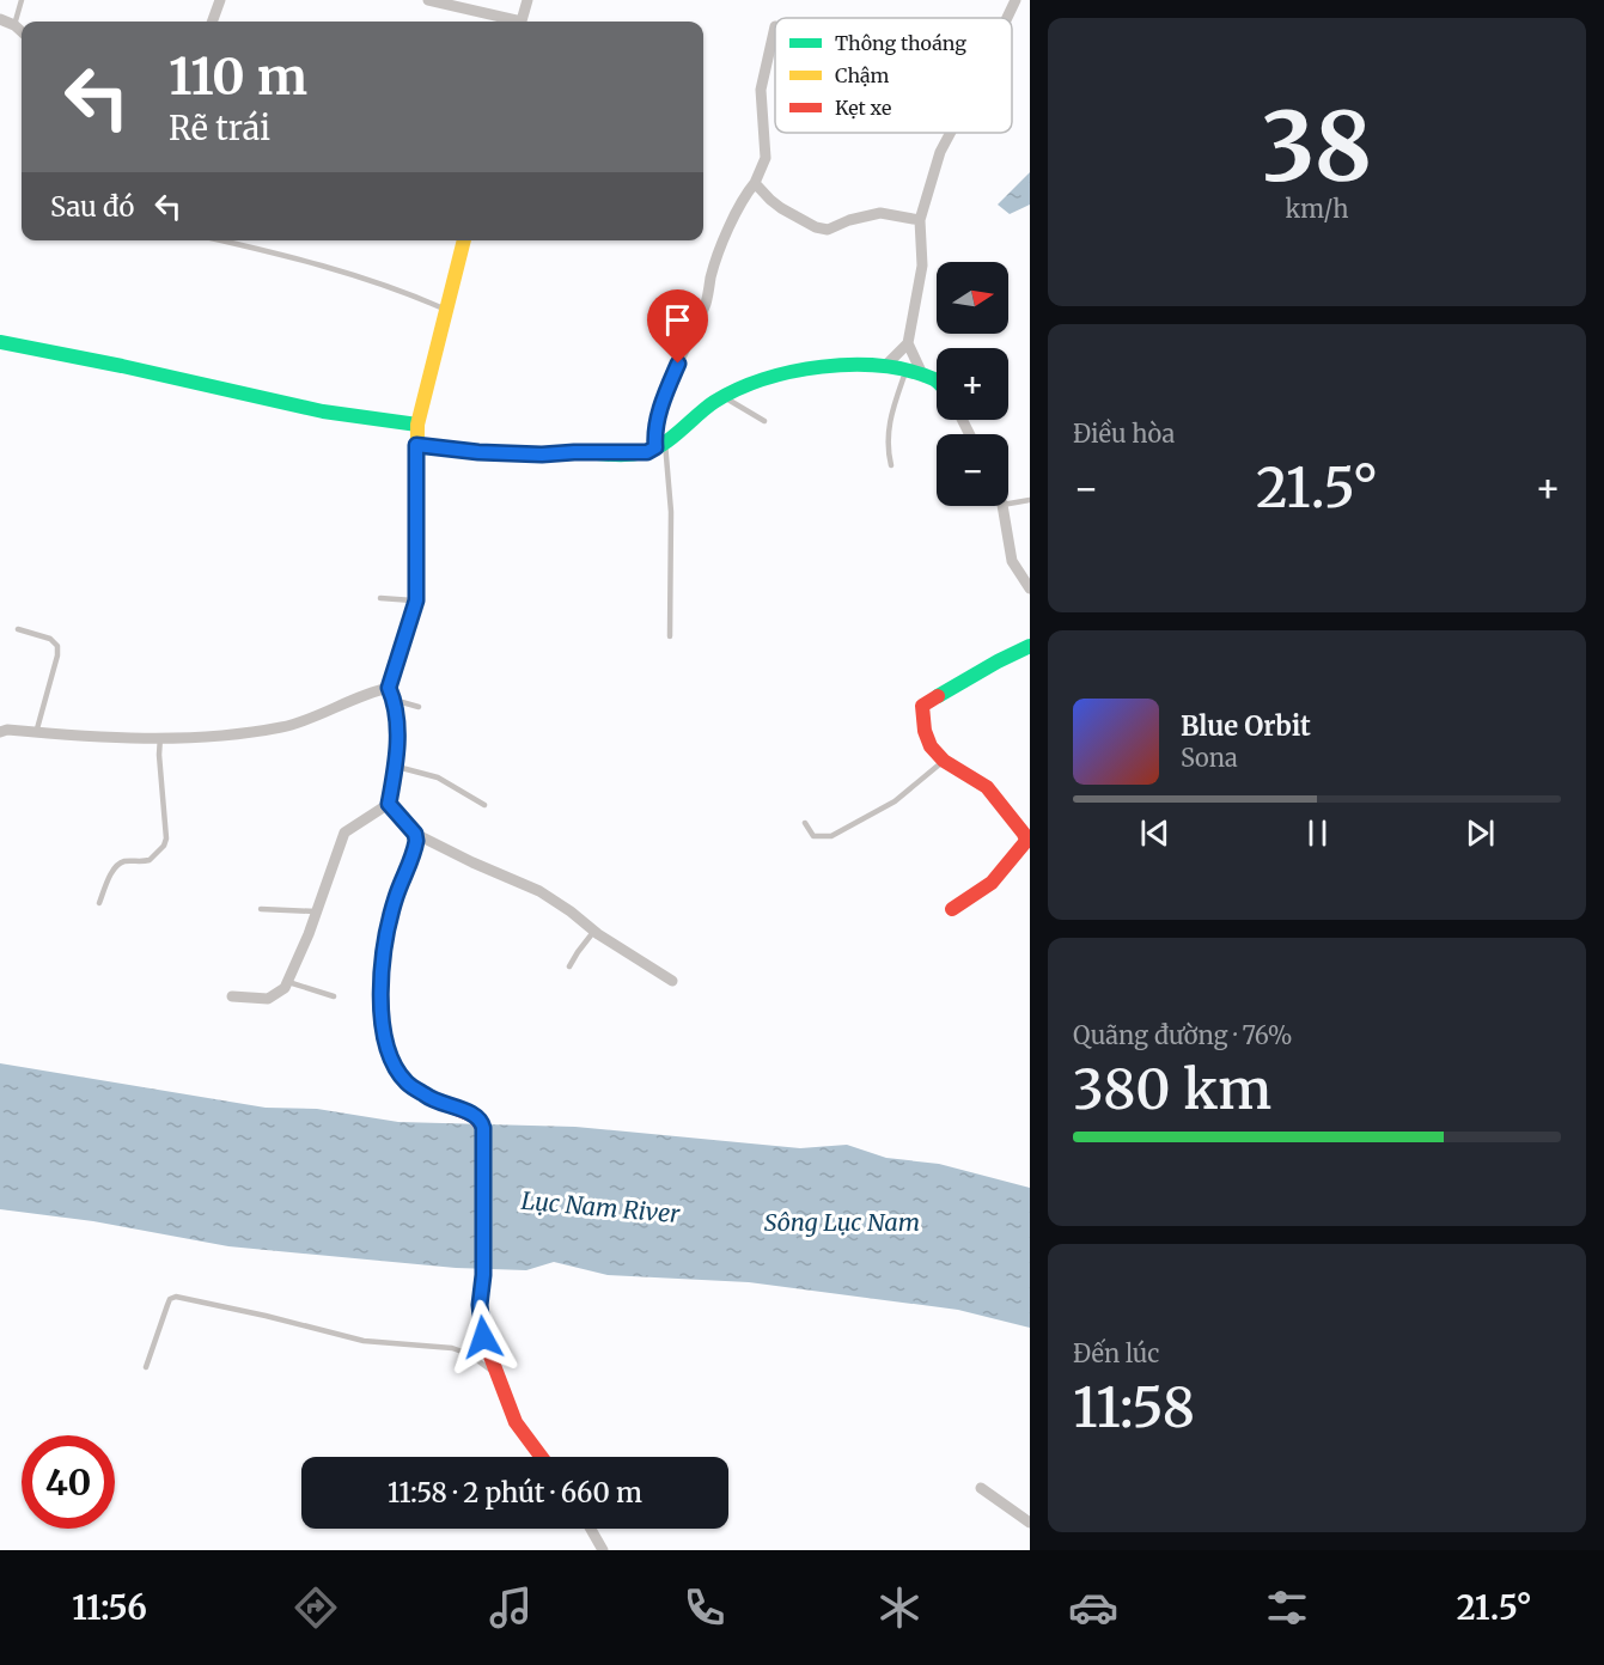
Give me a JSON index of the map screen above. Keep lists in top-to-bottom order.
{
  "water": ["Lục Nam River", "Sông Lục Nam"],
  "legend": ["Thông thoáng", "Chậm", "Kẹt xe"],
  "north": "right",
  "page": {
    "tile": [
      ["38", "km/h"],
      "Điều hòa",
      ["Quãng đường · 76%", "380 km"],
      ["Đến lúc", "11:58"]
    ],
    "turn": ["110 m", "Rẽ trái"],
    "then": "Sau đó",
    "map_buttons": ["+", "−"],
    "heat": ["−", "21.5°", "+"],
    "song": ["Blue Orbit", "Sona"],
    "limit": "40",
    "trip": "11:58 · 2 phút · 660 m",
    "tabs": ["11:56", "21.5°"]
  }
}
